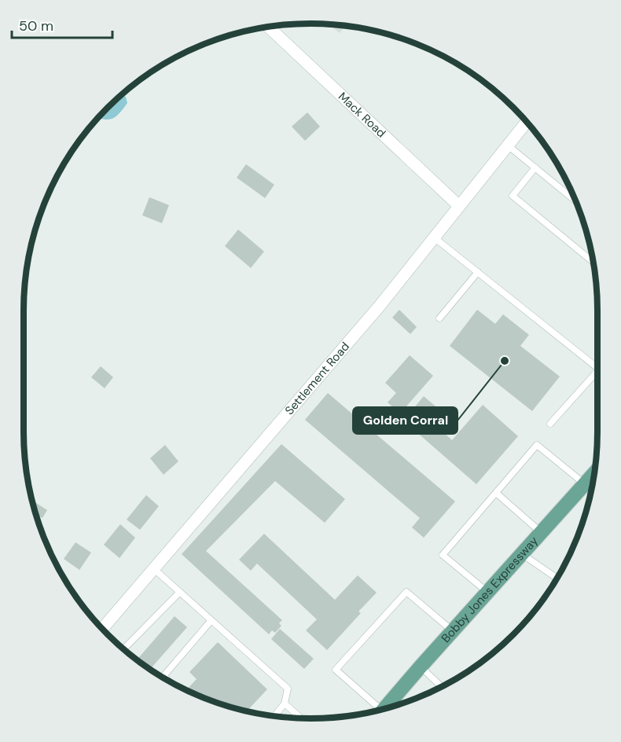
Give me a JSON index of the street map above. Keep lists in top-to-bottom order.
{
  "streets": {
    "main road": ["Bobby Jones Expressway"],
    "street": ["Mack Road", "Settlement Road"]
  },
  "crossings": [
    ["Mack Road", "Settlement Road"]
  ],
  "places": ["Golden Corral"],
  "scale_bar": "50 m"
}
